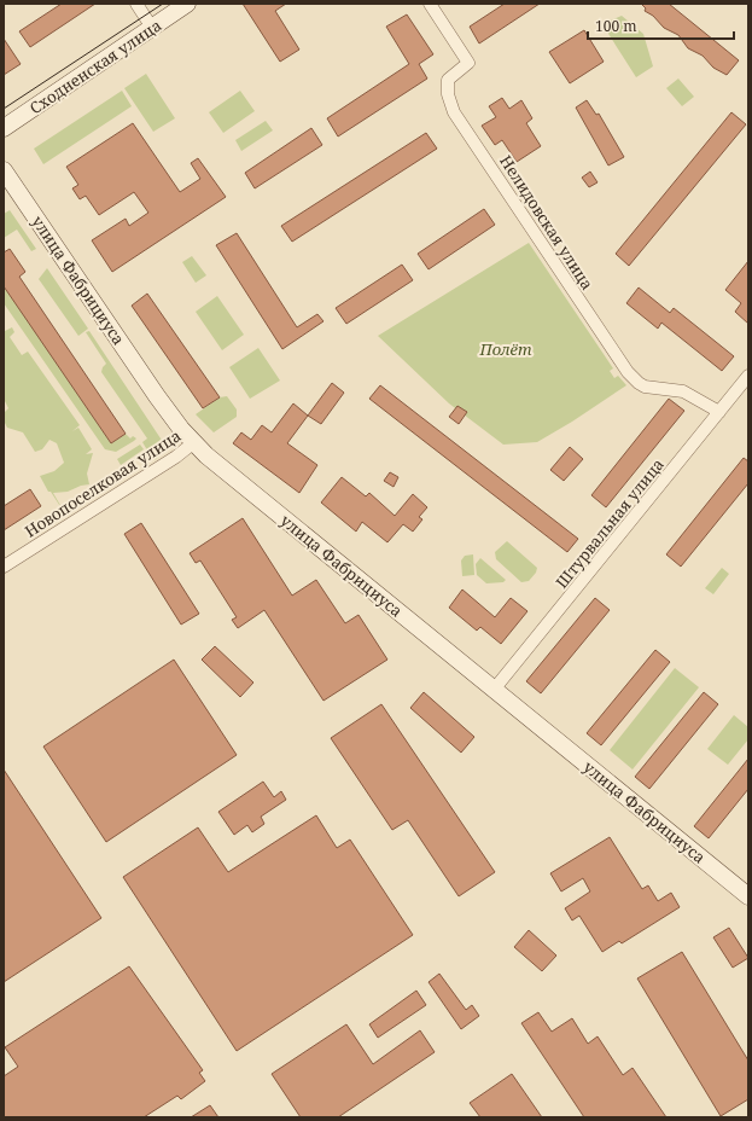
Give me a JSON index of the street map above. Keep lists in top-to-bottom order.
{
  "streets": {
    "main road": ["Сходненская улица", "улица Фабрициуса"],
    "street": ["Нелидовская улица", "Новопоселковая улица", "Штурвальная улица"]
  },
  "crossings": [
    ["Нелидовская улица", "Штурвальная улица"],
    ["улица Фабрициуса", "Новопоселковая улица"],
    ["улица Фабрициуса", "Штурвальная улица"]
  ],
  "parks": ["Полёт"],
  "scale_bar": "100 m"
}
